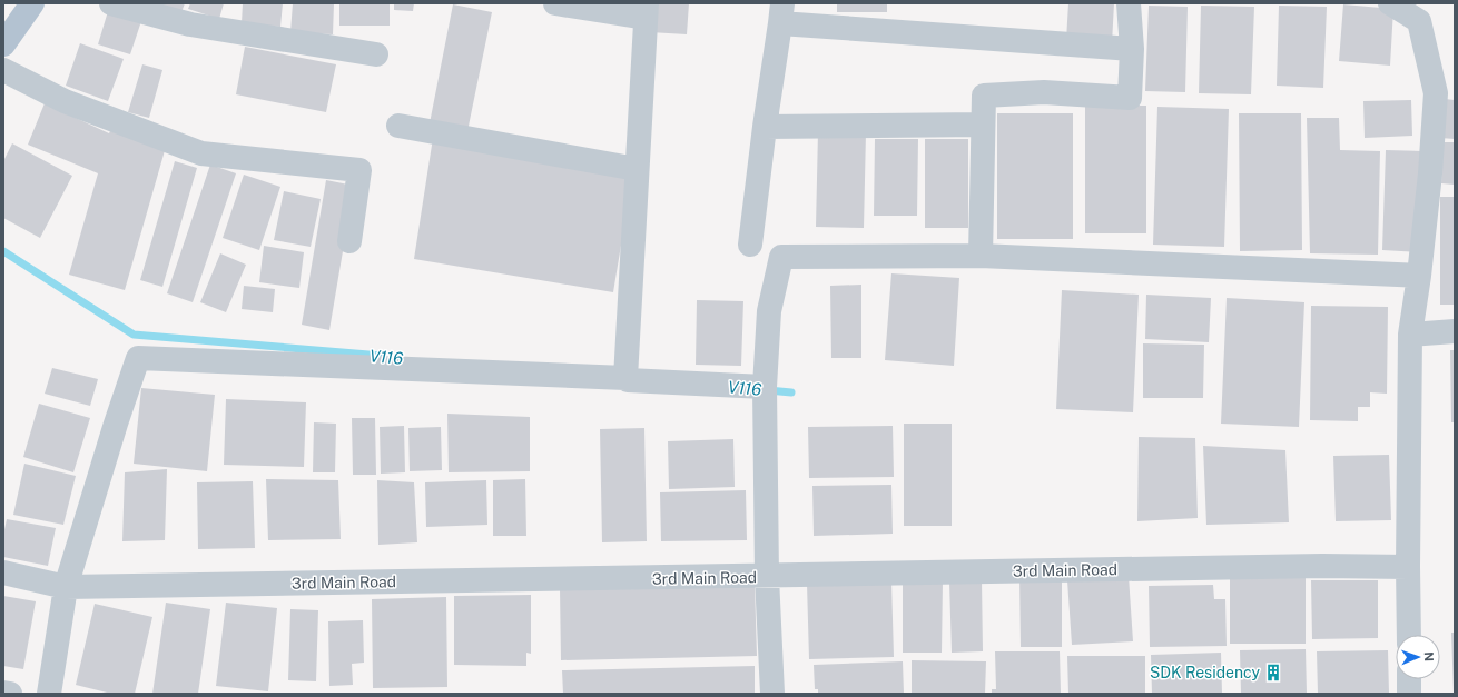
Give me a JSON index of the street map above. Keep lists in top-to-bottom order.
{
  "streets": {
    "street": ["3rd Main Road"]
  },
  "water": ["V116"],
  "places": {
    "building": ["SDK Residency"]
  },
  "north": "right"
}
